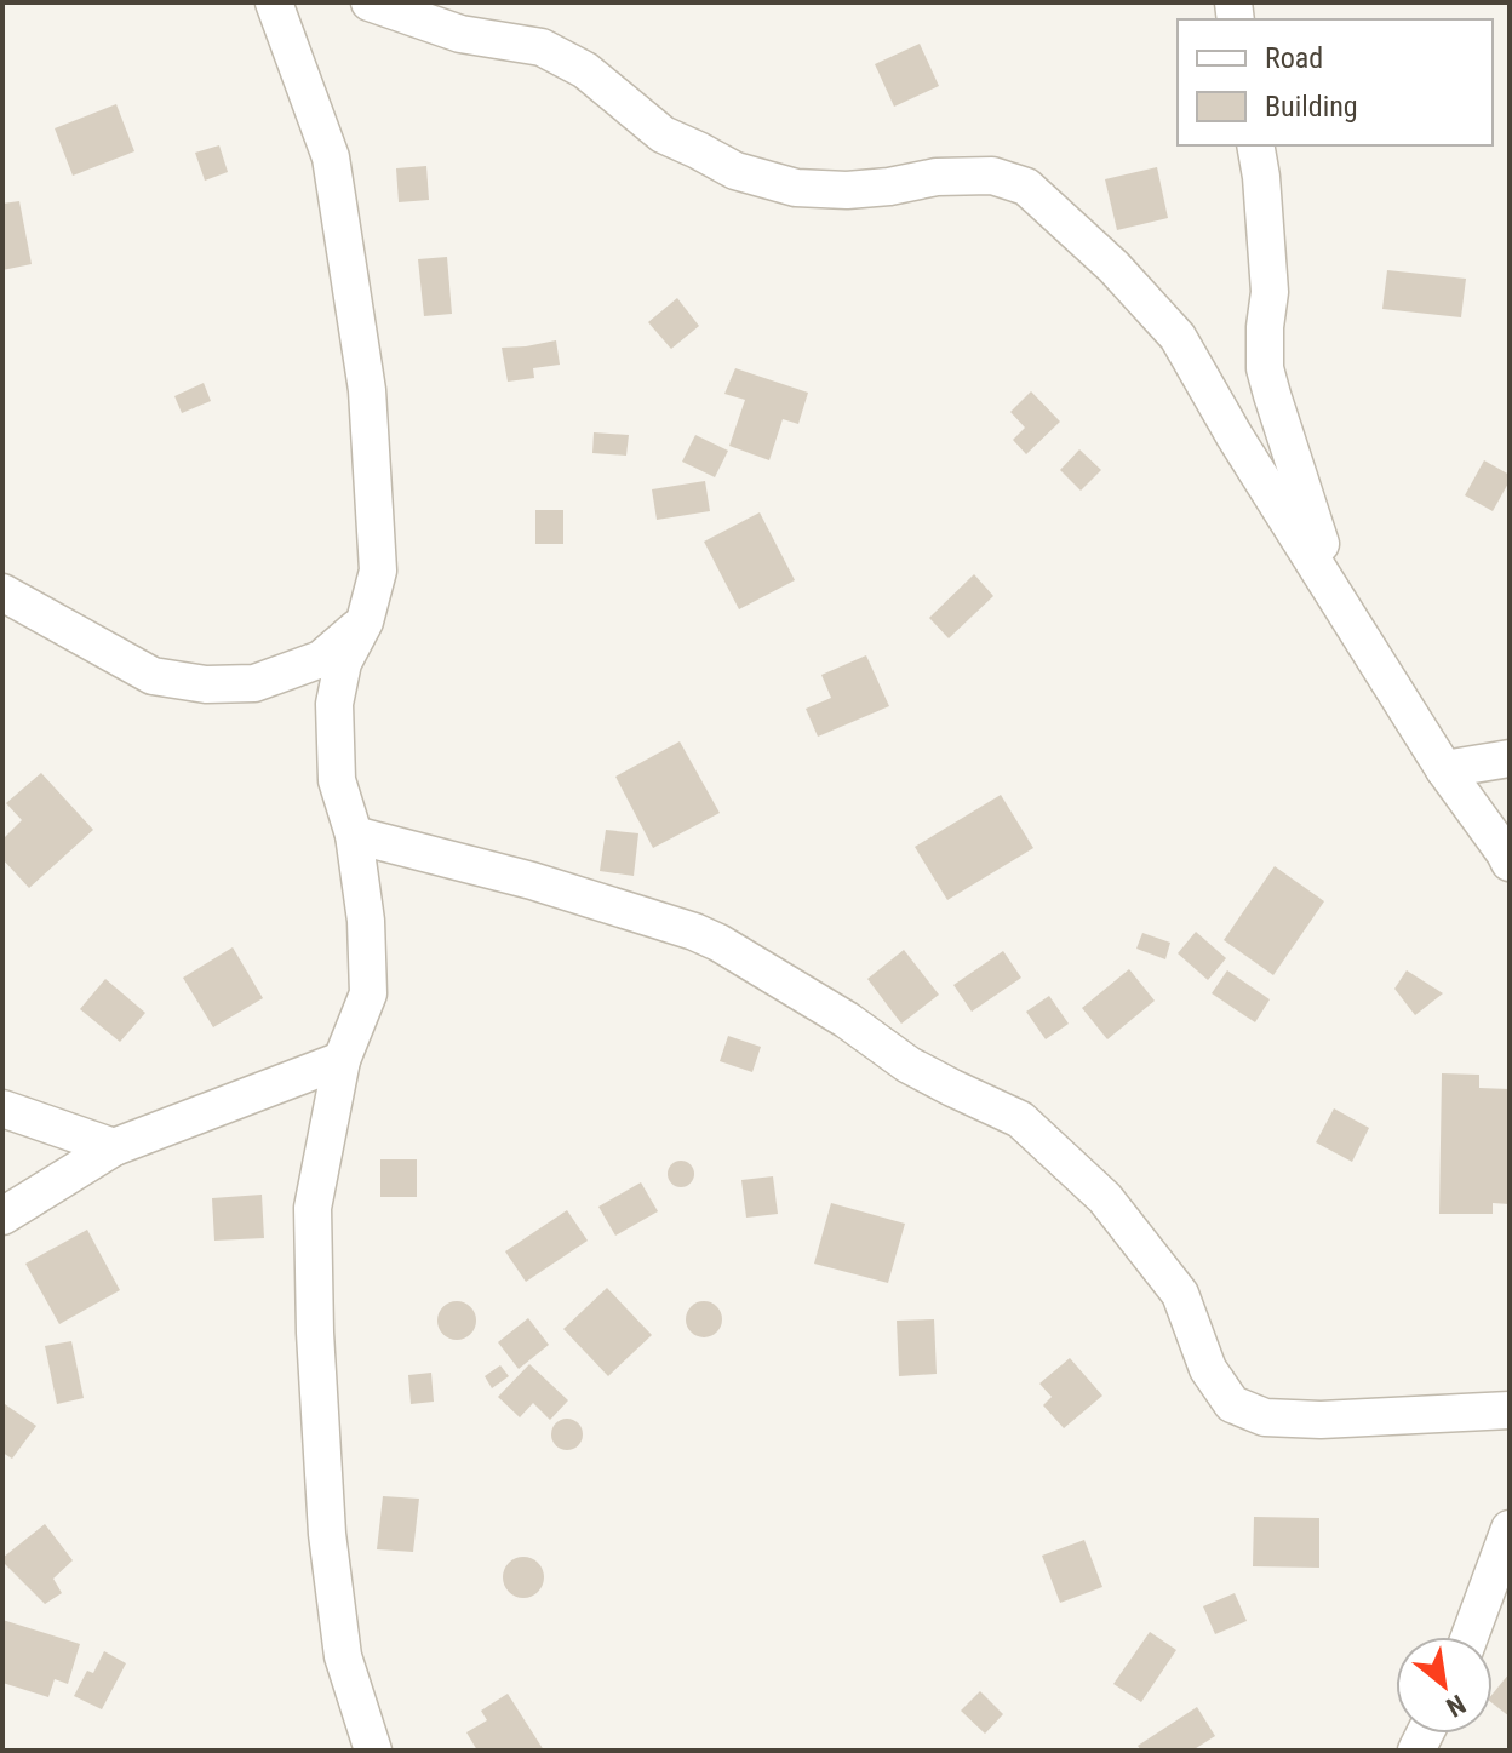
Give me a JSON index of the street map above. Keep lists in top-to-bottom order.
{
  "legend": ["Road", "Building"],
  "north": "bottom right"
}
